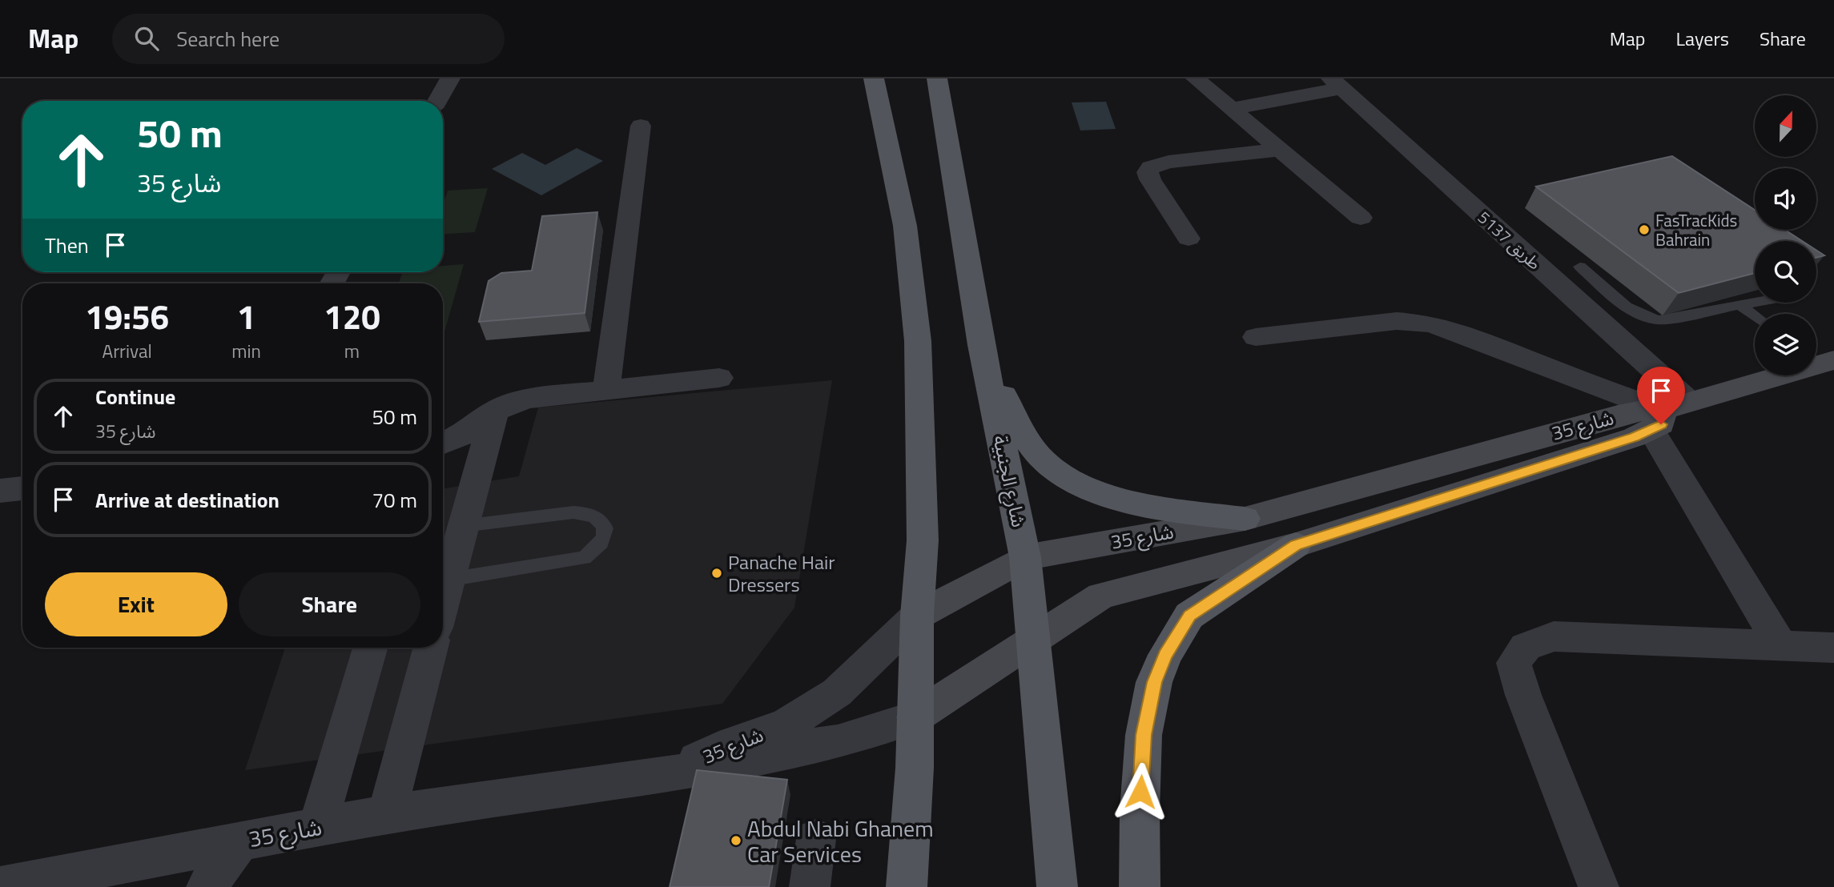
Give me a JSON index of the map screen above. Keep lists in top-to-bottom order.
{
  "streets": {
    "main road": ["شارع الجنبية"],
    "street": ["طريق 5137", "شارع 35"]
  },
  "crossings": [
    ["طريق 5137", "شارع 35"],
    ["شارع 35", "شارع الجنبية"]
  ],
  "places": ["FasTracKids Bahrain", "Panache Hair Dressers", "Abdul Nabi Ghanem Car Services"],
  "north": "top",
  "page": {
    "header": "Map",
    "search": "Search here",
    "nav": ["Map", "Layers", "Share"],
    "turn": ["50 m", "شارع 35"],
    "then": "Then",
    "eta": [
      "19:56",
      "Arrival",
      "1",
      "min",
      "120",
      "m"
    ],
    "list": [
      {
        "name": "Continue",
        "note": "شارع 35",
        "value": "50 m"
      },
      {
        "name": "Arrive at destination",
        "value": "70 m"
      }
    ],
    "buttons": ["Exit", "Share"]
  }
}
